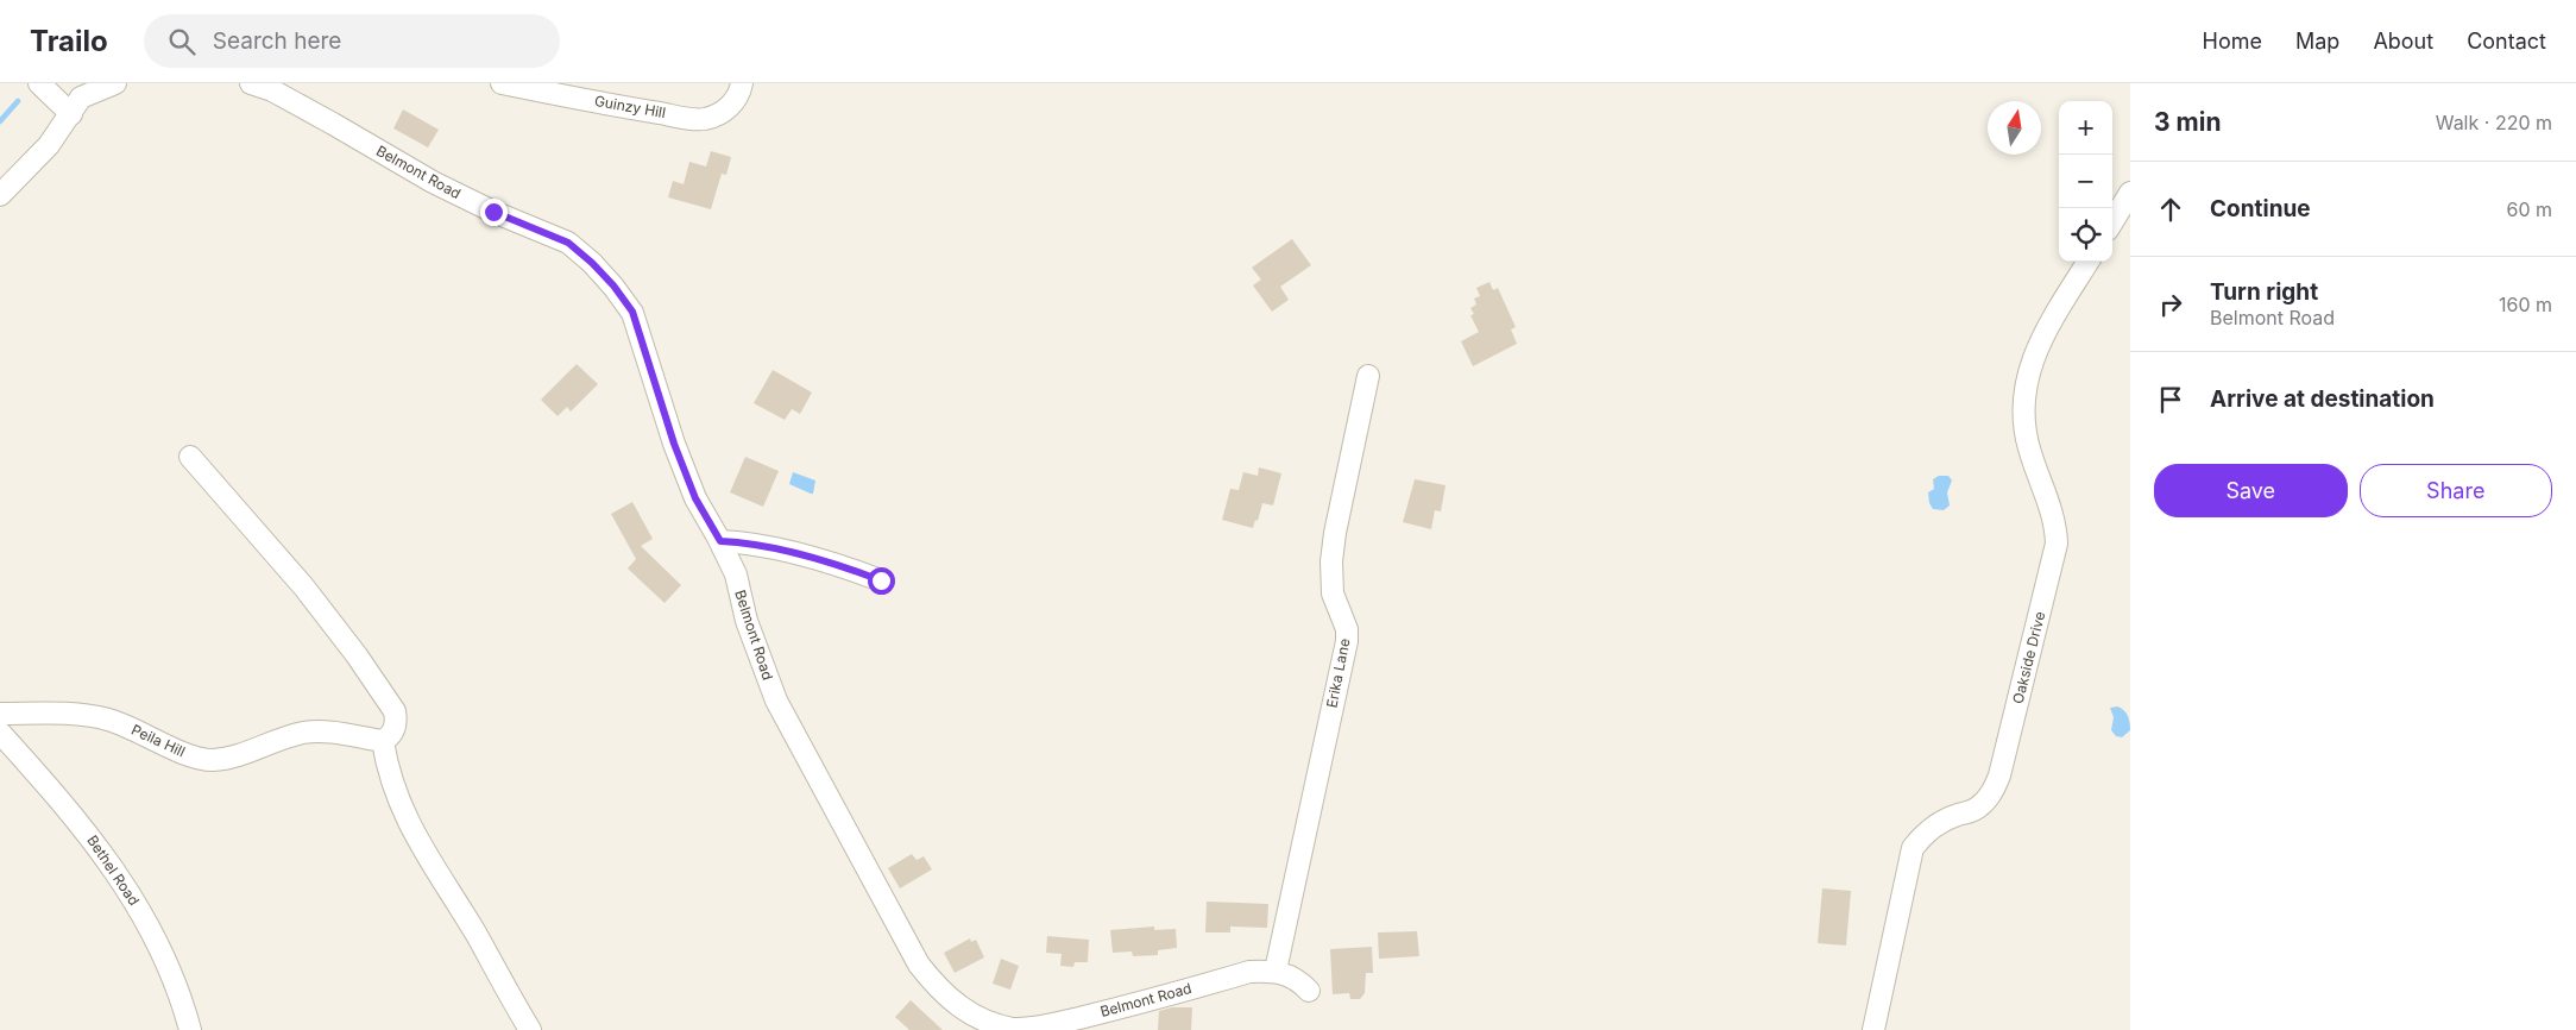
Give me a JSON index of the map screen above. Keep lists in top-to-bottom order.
{
  "streets": {
    "street": [
      "Guinzy Hill",
      "Belmont Road",
      "Oakside Drive",
      "Erika Lane",
      "Peila Hill",
      "Bethel Road"
    ]
  },
  "crossings": [
    ["Belmont Road", "Erika Lane"]
  ],
  "north": "top",
  "page": {
    "header": "Trailo",
    "search": "Search here",
    "nav": [
      "Home",
      "Map",
      "About",
      "Contact"
    ],
    "heading": ["3 min", "Walk · 220 m"],
    "map_buttons": ["+", "−"],
    "list": [
      ["Continue", "60 m"],
      ["Turn right", "Belmont Road", "160 m"],
      "Arrive at destination"
    ],
    "buttons": ["Save", "Share"]
  }
}
